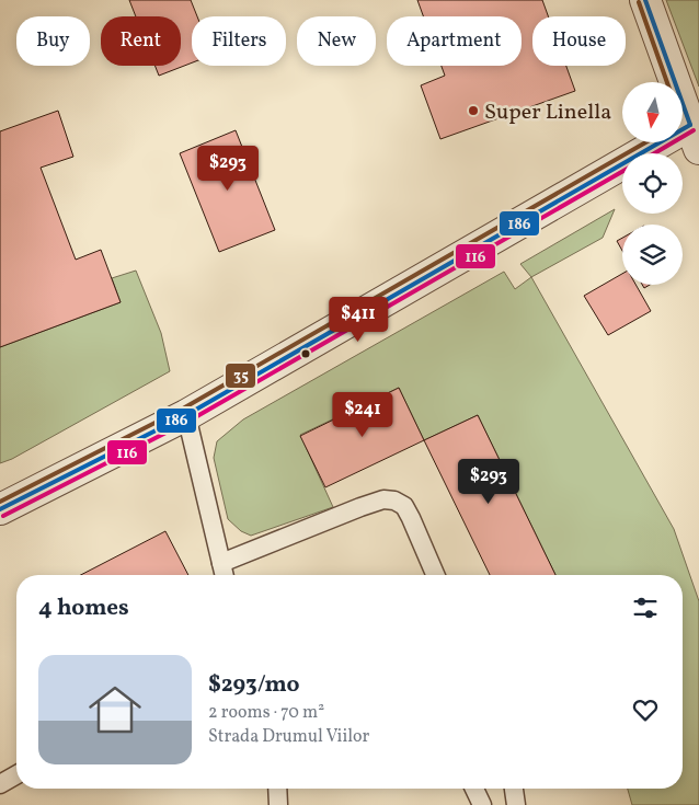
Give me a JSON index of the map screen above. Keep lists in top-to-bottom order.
{
  "places": ["Super Linella"],
  "lines": ["transit line 186", "transit line 35", "transit line 116"],
  "north": "bottom",
  "page": {
    "chip": [
      "Buy",
      "Rent",
      "Filters",
      "New",
      "Apartment",
      "House"
    ],
    "price": [
      "$293",
      "$411",
      "$241",
      "$293"
    ],
    "heading": "4 homes",
    "list": [
      {
        "name": "$293/mo",
        "note": "2 rooms · 70 m² · Strada Drumul Viilor"
      }
    ]
  }
}
